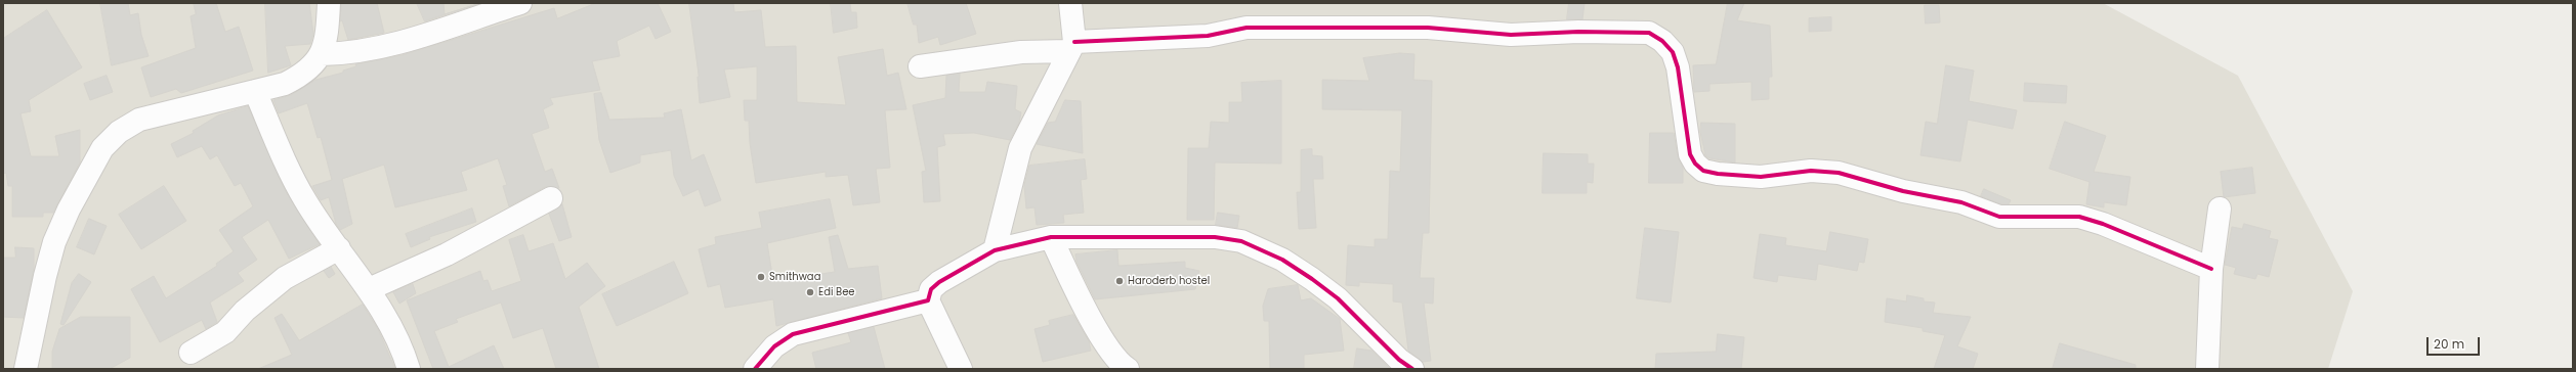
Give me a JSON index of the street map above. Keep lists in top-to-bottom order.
{
  "places": ["Smithwaa", "Haroderb hostel", "Edi Bee"],
  "scale_bar": "20 m"
}
